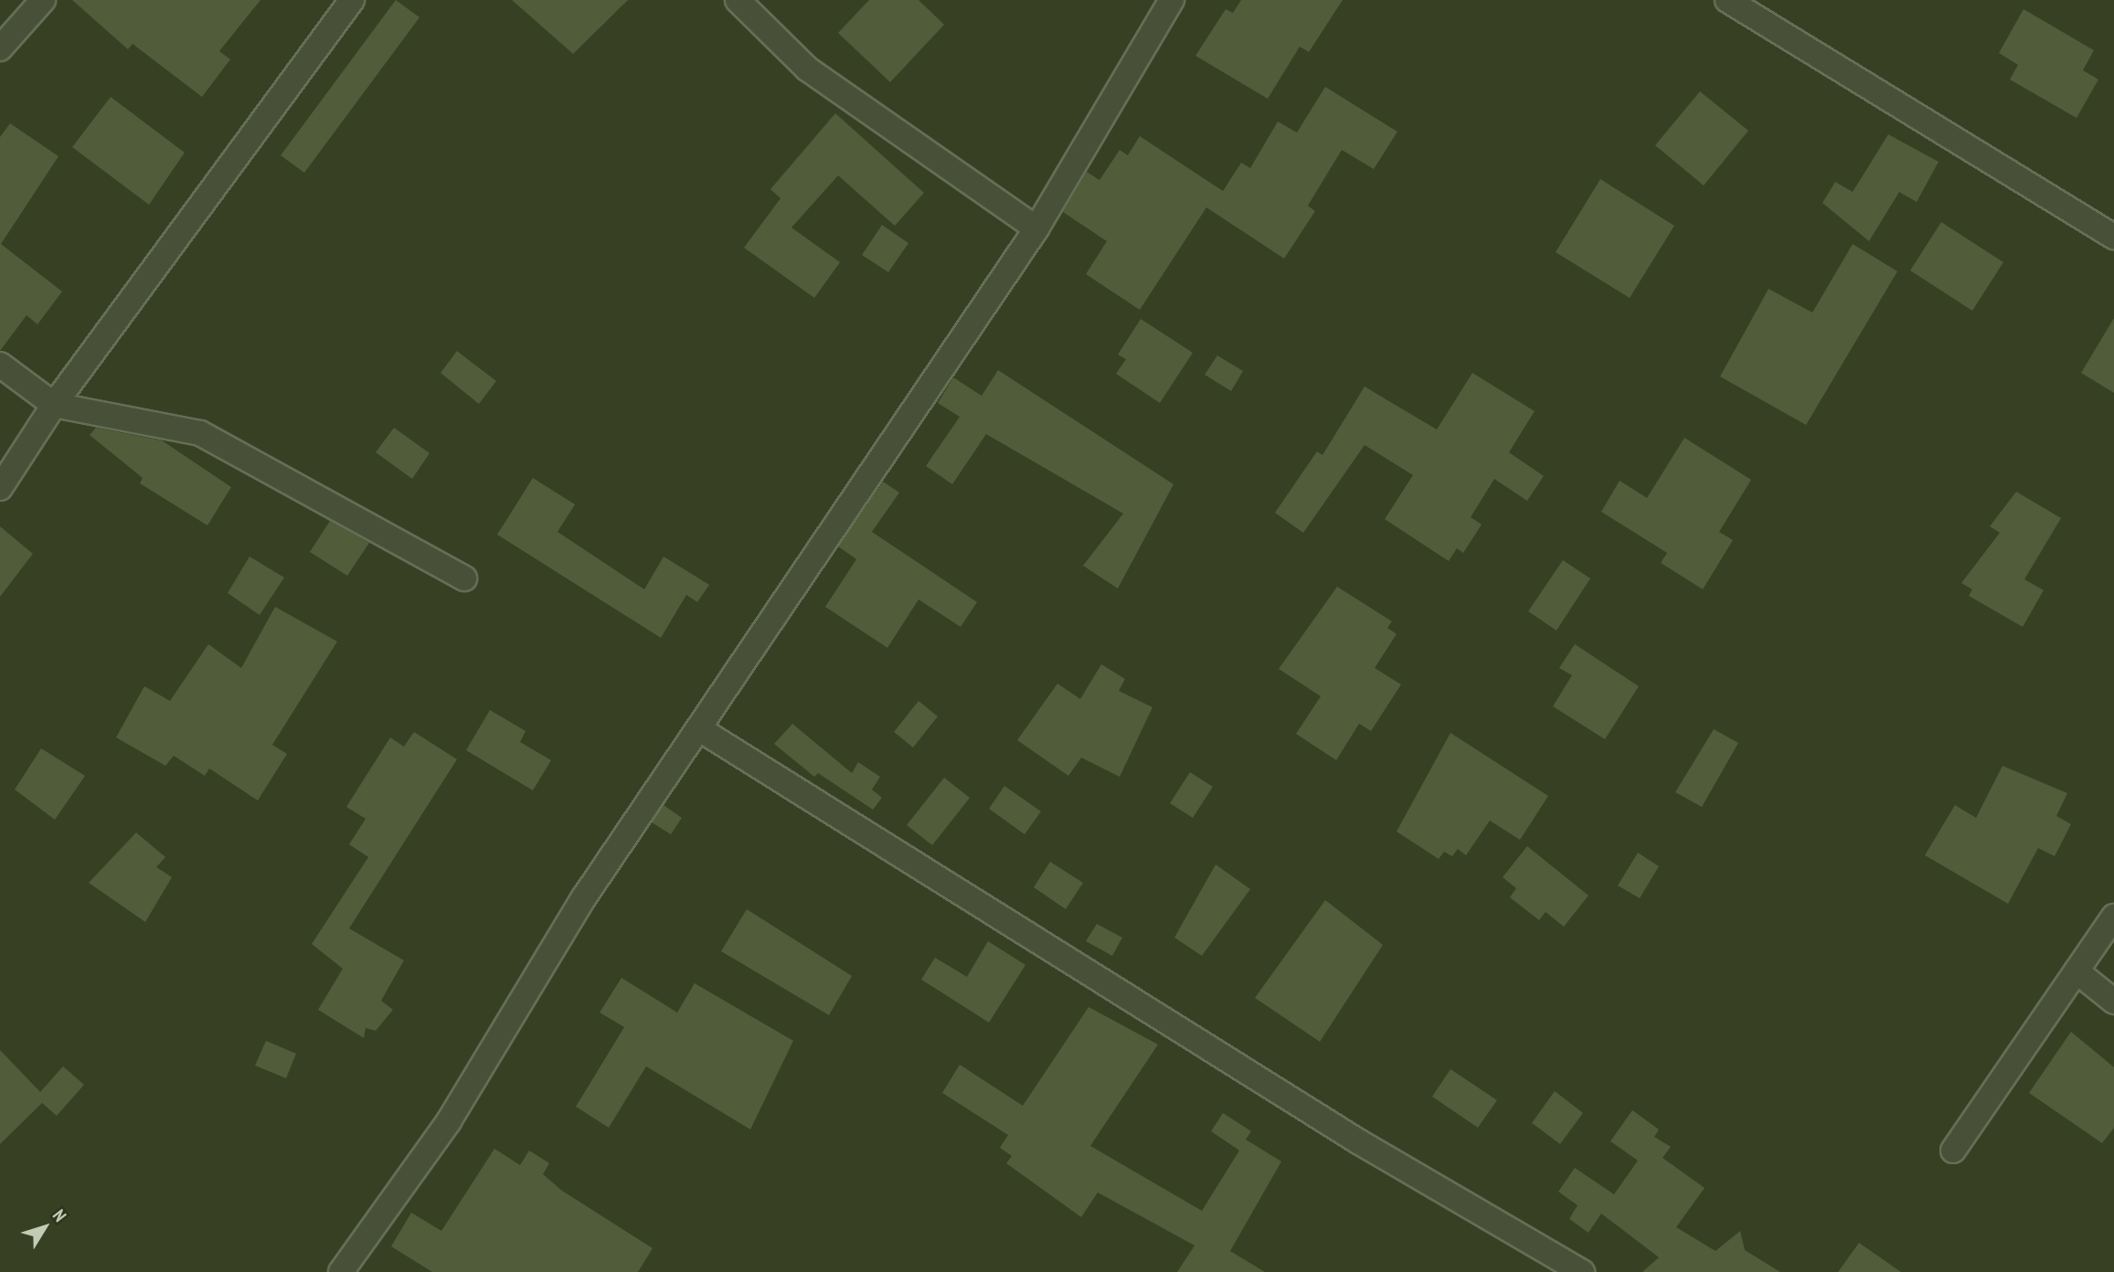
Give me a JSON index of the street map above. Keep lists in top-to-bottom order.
{
  "north": "top right"
}
